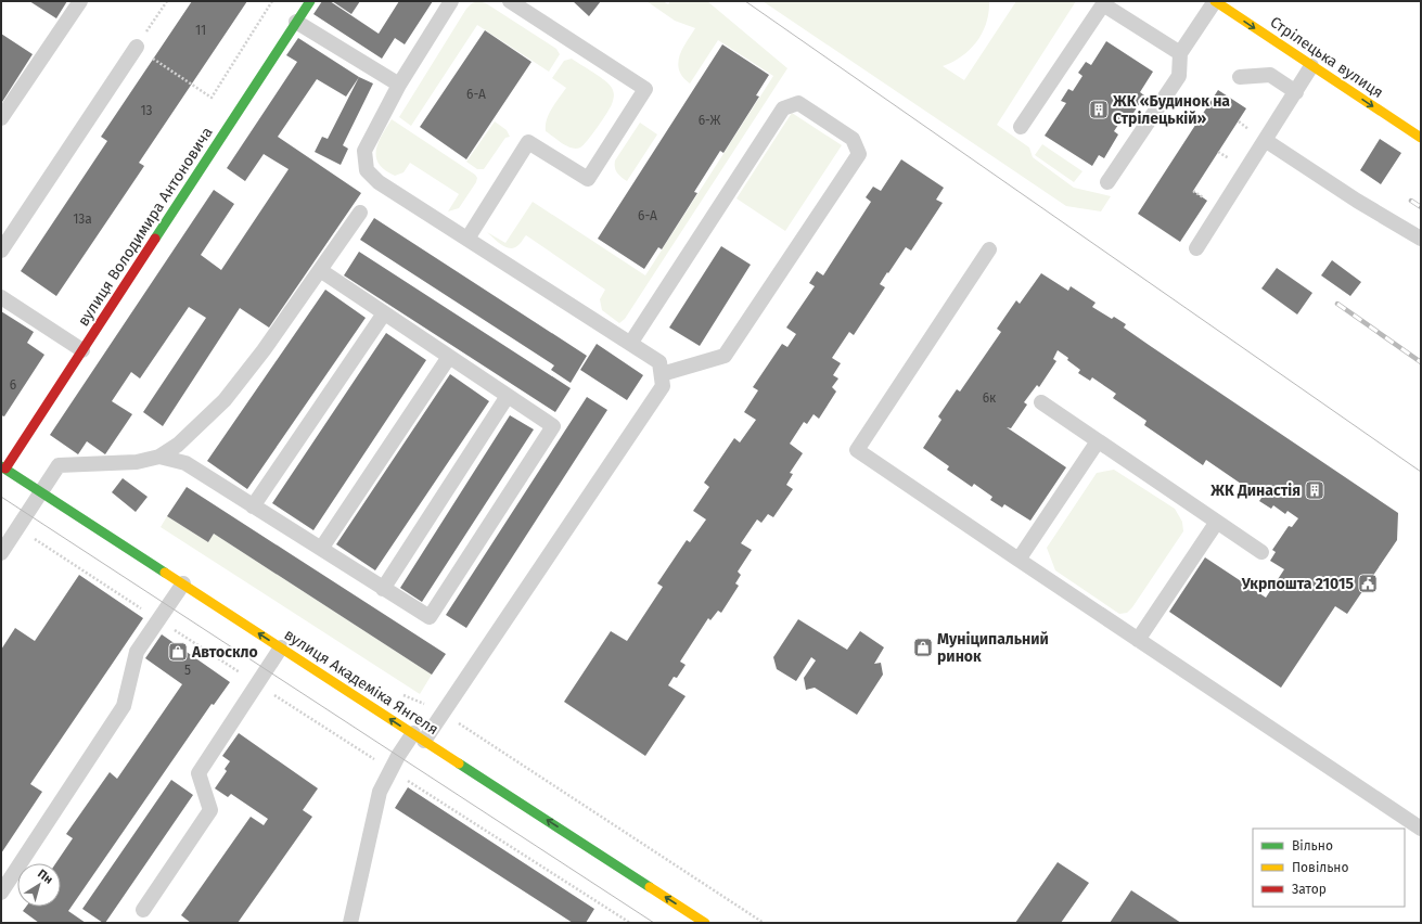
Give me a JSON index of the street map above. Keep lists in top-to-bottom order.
{
  "streets": {
    "main road": ["Стрілецька вулиця", "вулиця Володимира Антоновича", "вулиця Академіка Янгеля"]
  },
  "crossings": [
    ["вулиця Володимира Антоновича", "вулиця Академіка Янгеля"]
  ],
  "one_way": ["Стрілецька вулиця", "вулиця Академіка Янгеля"],
  "places": {
    "building": ["ЖК «Будинок на Стрілецькій»", "ЖК Династія"],
    "public building": ["Укрпошта 21015"],
    "shop": ["Муніципальний ринок", "Автоскло"]
  },
  "house_numbers": [
    "11",
    "6-А",
    "13",
    "6-Ж",
    "6-А",
    "13а",
    "6",
    "6к",
    "5"
  ],
  "legend": ["Вільно", "Повільно", "Затор"],
  "north": "top right"
}
